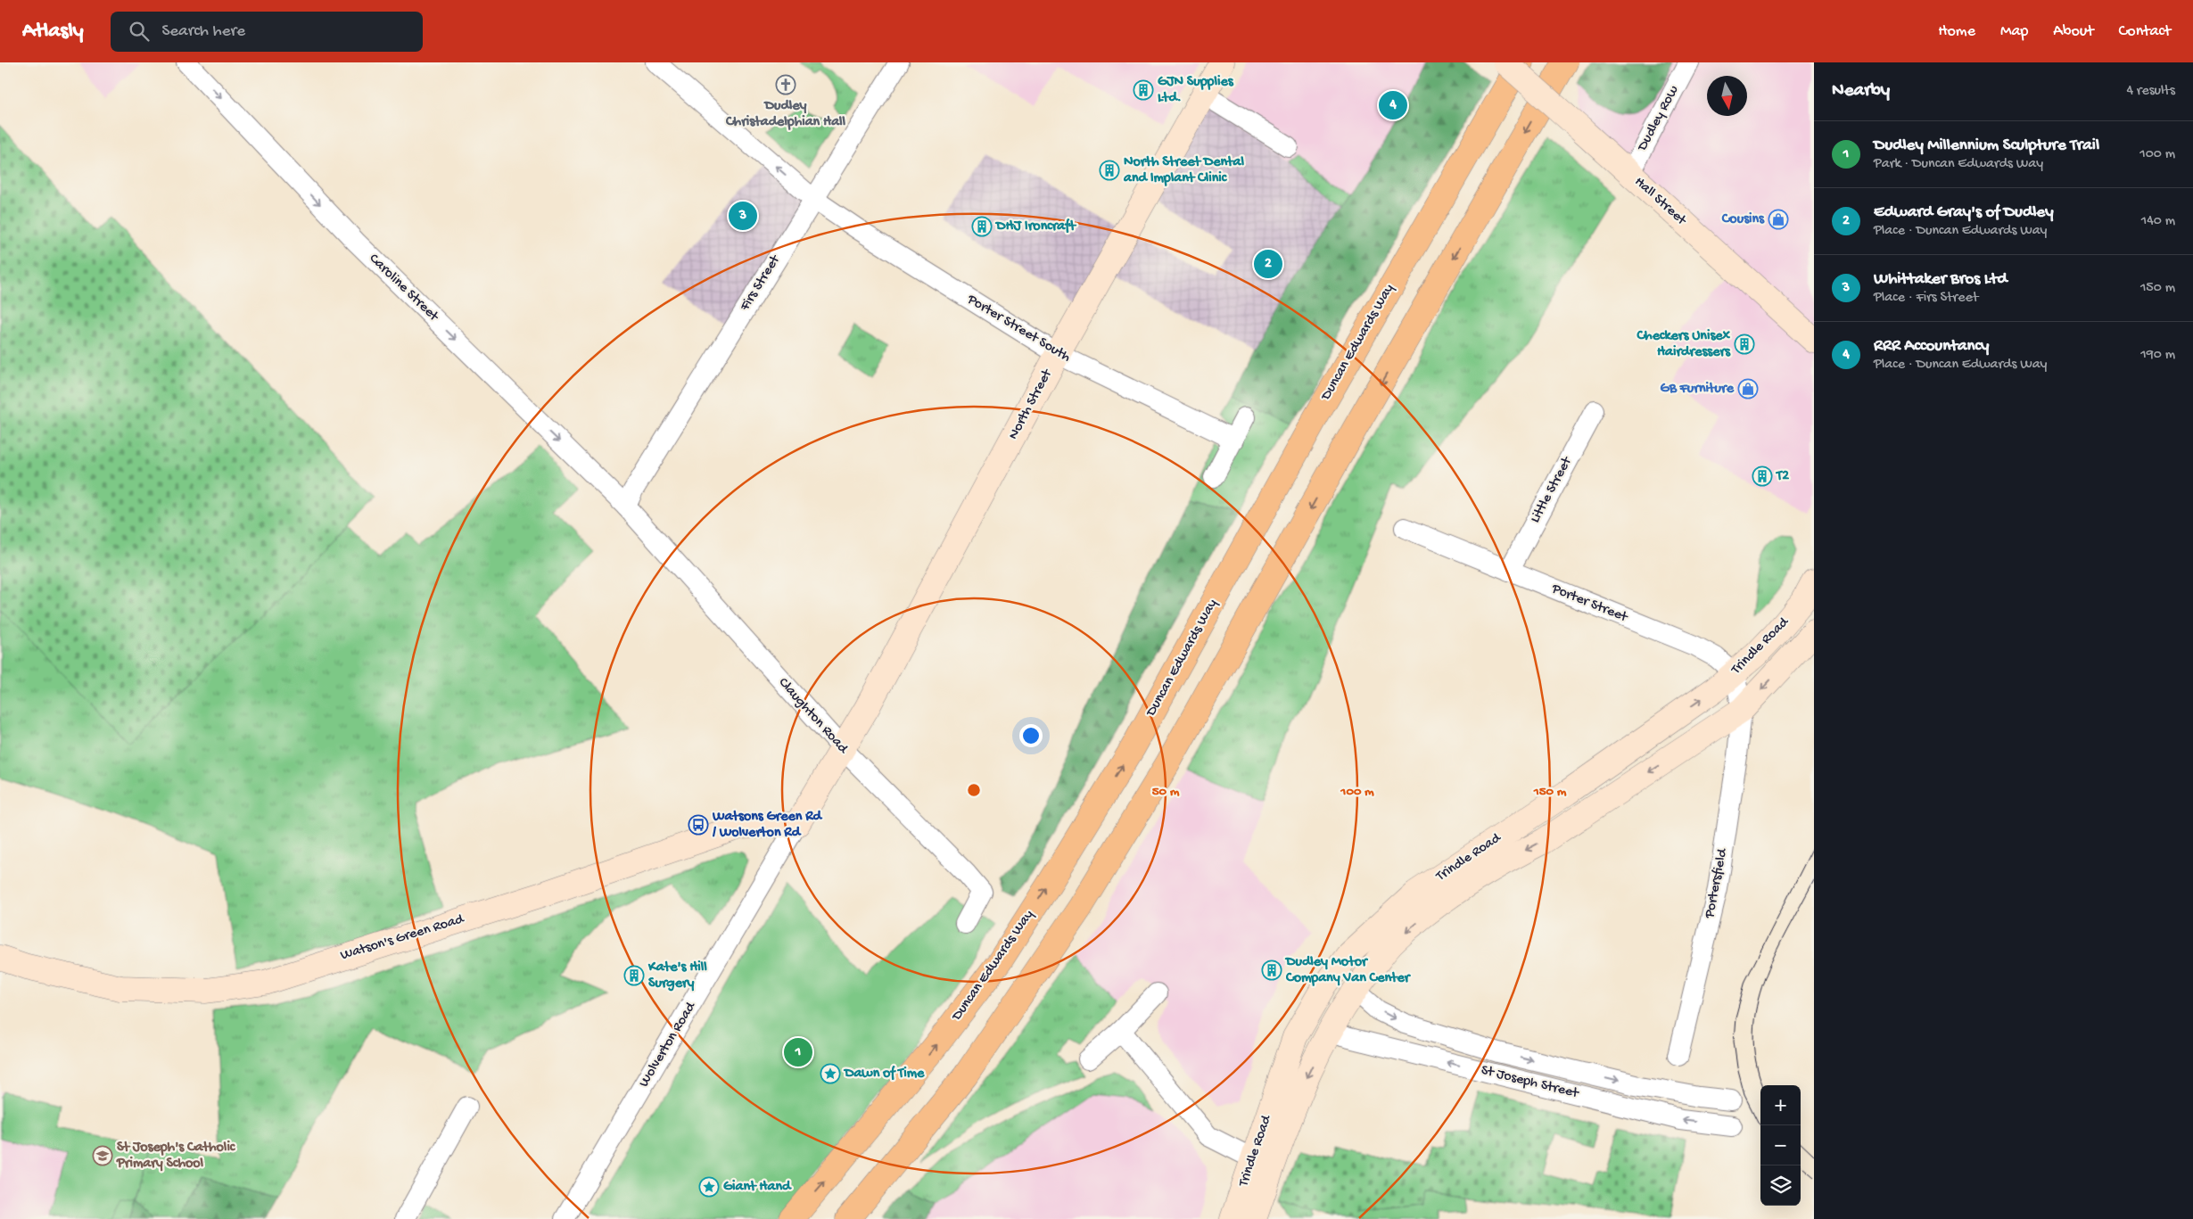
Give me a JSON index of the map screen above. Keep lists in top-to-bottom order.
{
  "streets": {
    "highway": ["Duncan Edwards Way"],
    "main road": [
      "Hall Street",
      "North Street",
      "Trindle Road",
      "Watson's Green Road"
    ],
    "street": [
      "Dudley Row",
      "Firs Street",
      "Caroline Street",
      "Porter Street South",
      "Little Street",
      "Porter Street",
      "Claughton Road",
      "Portersfield",
      "Wolverton Road",
      "St Joseph Street"
    ]
  },
  "crossings": [
    ["Dudley Row", "Hall Street"],
    ["Firs Street", "Caroline Street"],
    ["Firs Street", "Porter Street South"],
    ["Firs Street", "Claughton Road"],
    ["Caroline Street", "Claughton Road"],
    ["Porter Street South", "North Street"],
    ["North Street", "Claughton Road"],
    ["North Street", "Watson's Green Road"],
    ["North Street", "Wolverton Road"],
    ["Little Street", "Porter Street"],
    ["Porter Street", "Trindle Road"],
    ["Trindle Road", "Portersfield"],
    ["Trindle Road", "St Joseph Street"],
    ["Watson's Green Road", "Wolverton Road"]
  ],
  "one_way": ["Caroline Street"],
  "places": {
    "church": ["Dudley Christadelphian Hall"],
    "building": [
      "GJN Supplies Ltd.",
      "North Street Dental and Implant Clinic",
      "DHJ Ironcraft",
      "Checkers Unisex Hairdressers",
      "T2",
      "Dudley Motor Company Van Center",
      "Kate's Hill Surgery"
    ],
    "shop": ["Cousins", "GB Furniture"],
    "bus stop": ["Watsons Green Rd / Wolverton Rd"],
    "place": ["Dawn of Time", "Giant Hand"],
    "school or university": ["St Joseph's Catholic Primary School"]
  },
  "north": "bottom",
  "page": {
    "header": "Atlasly",
    "search": "Search here",
    "nav": [
      "Home",
      "Map",
      "About",
      "Contact"
    ],
    "heading": ["Nearby", "4 results"],
    "pins": [
      "4",
      "3",
      "2",
      "1"
    ],
    "list": [
      {
        "mark": "1",
        "name": "Dudley Millennium Sculpture Trail",
        "note": "Park · Duncan Edwards Way",
        "value": "100 m"
      },
      {
        "mark": "2",
        "name": "Edward Gray's of Dudley",
        "note": "Place · Duncan Edwards Way",
        "value": "140 m"
      },
      {
        "mark": "3",
        "name": "Whittaker Bros Ltd",
        "note": "Place · Firs Street",
        "value": "150 m"
      },
      {
        "mark": "4",
        "name": "RRR Accountancy",
        "note": "Place · Duncan Edwards Way",
        "value": "190 m"
      }
    ],
    "map_buttons": ["+", "−"]
  },
  "rings": ["50 m", "100 m", "150 m"]
}
